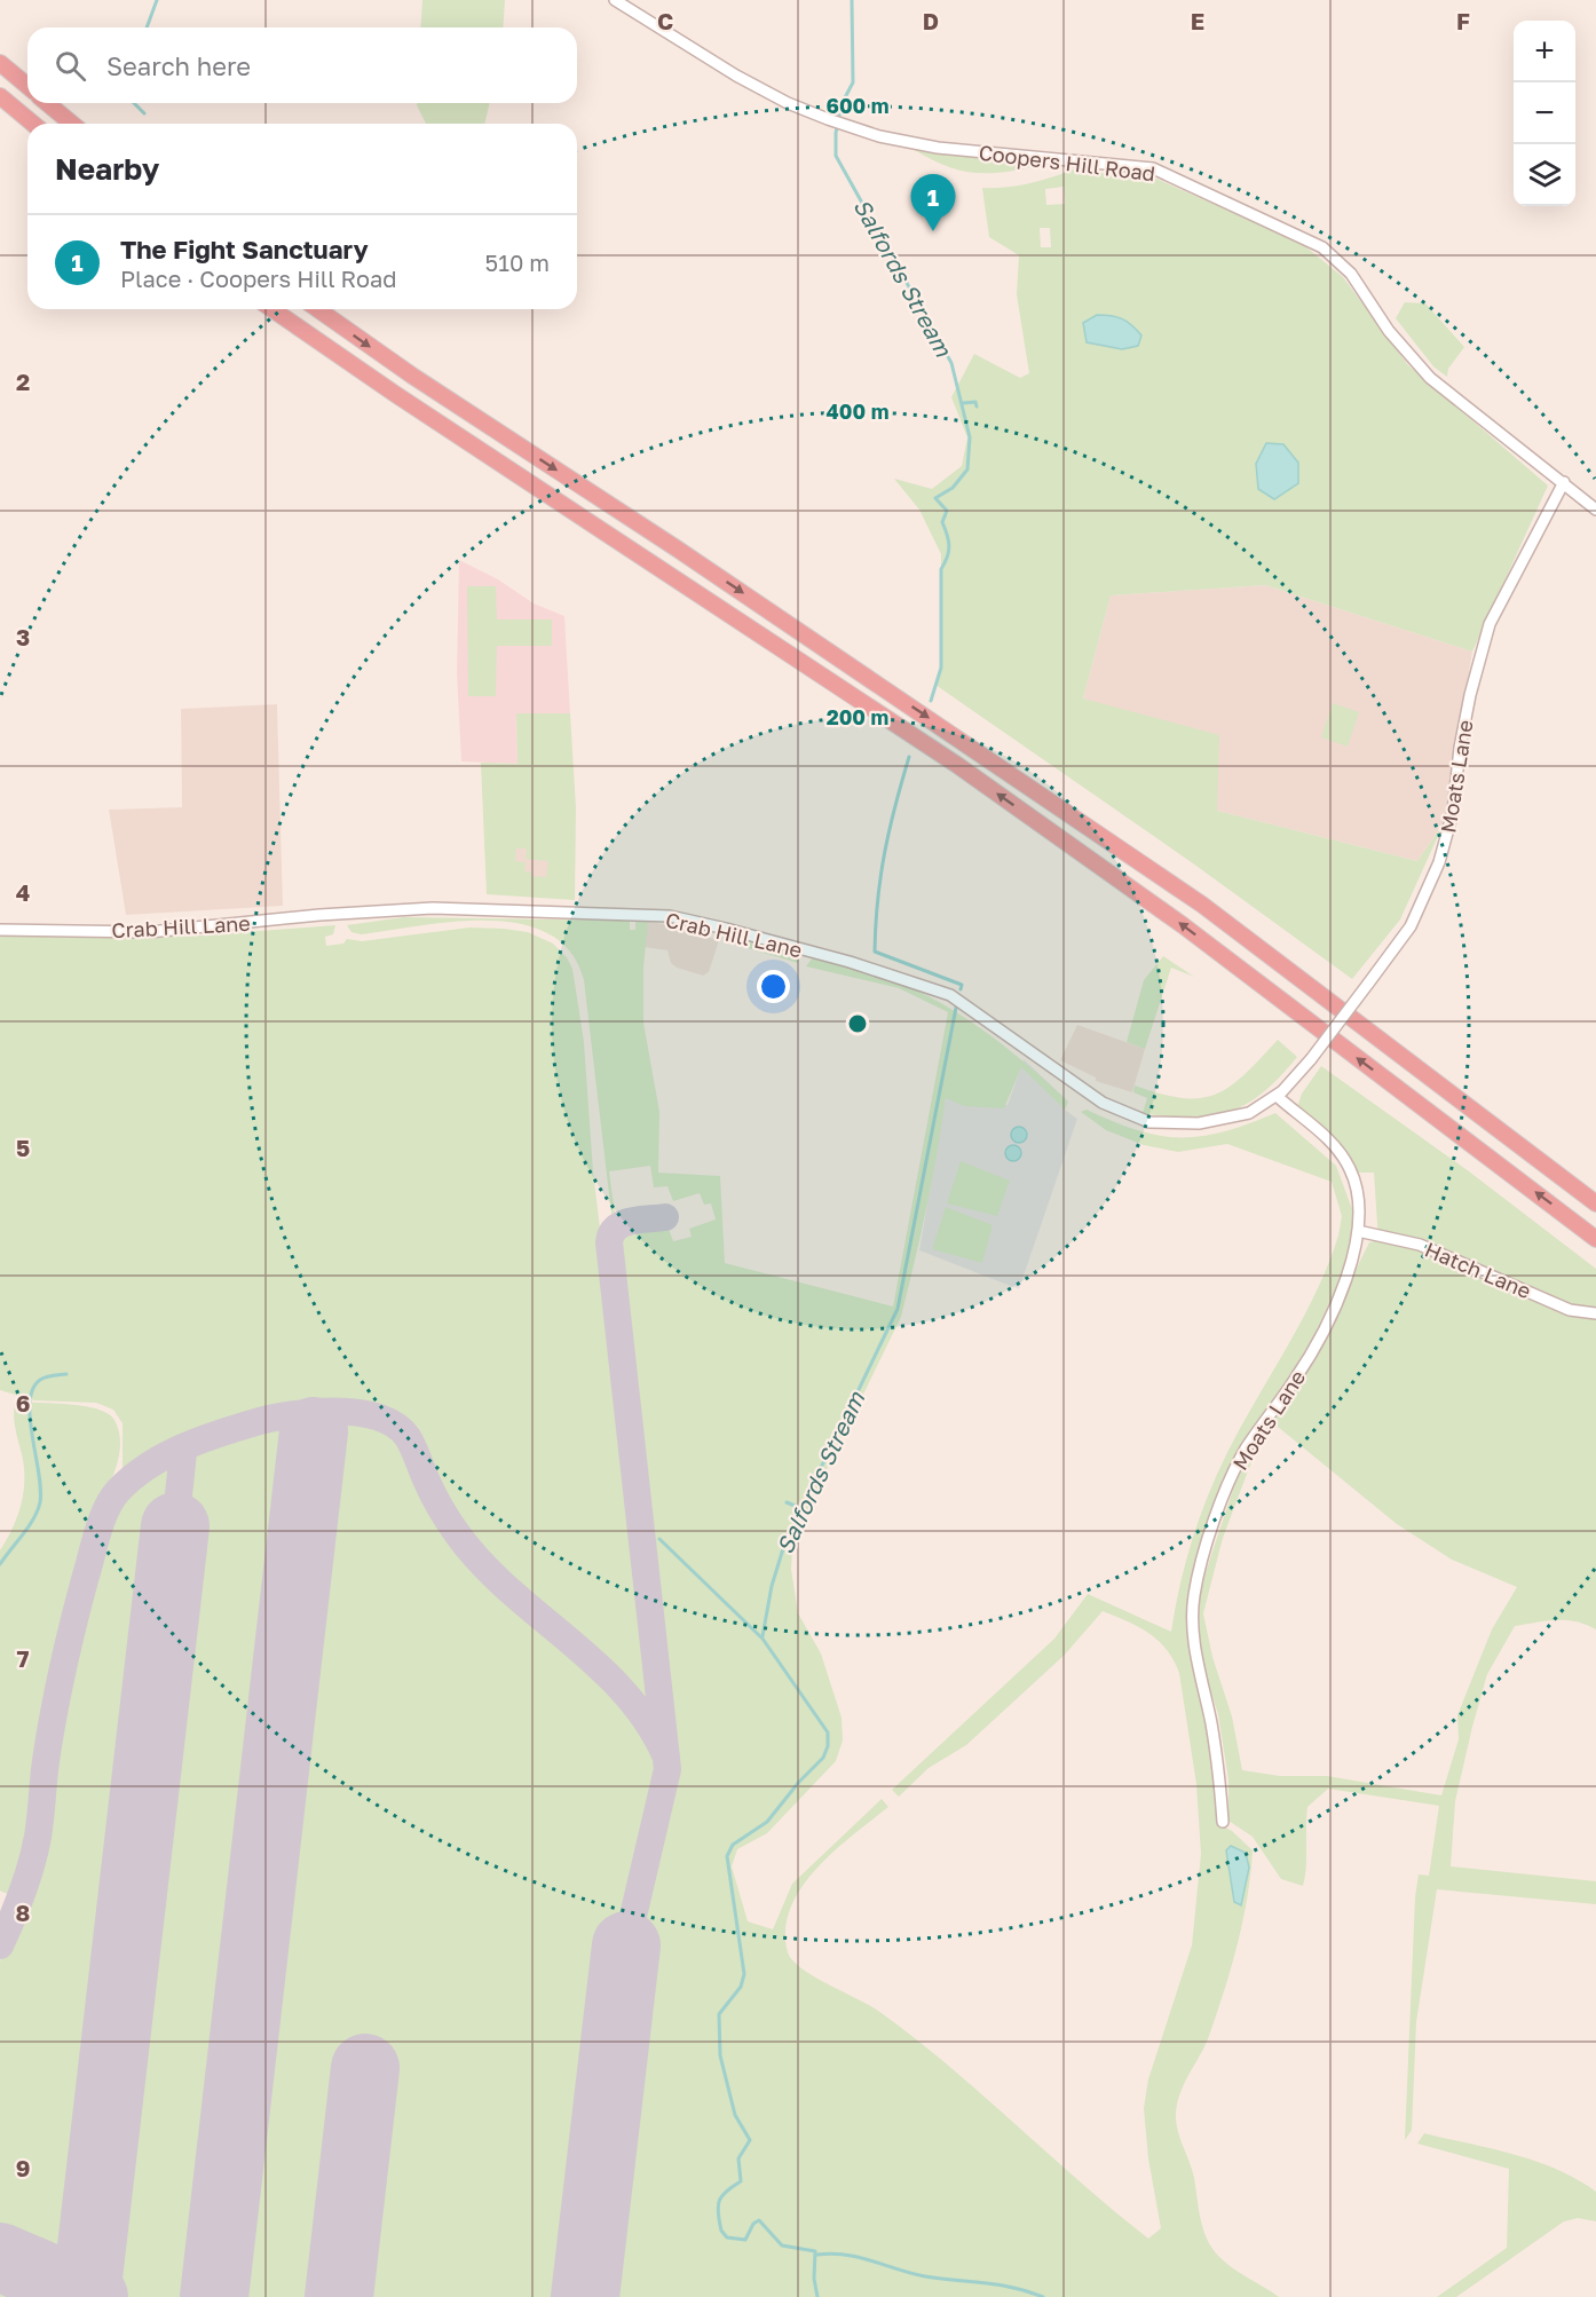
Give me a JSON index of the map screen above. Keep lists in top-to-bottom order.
{
  "streets": {
    "street": [
      "Coopers Hill Road",
      "Moats Lane",
      "Crab Hill Lane",
      "Hatch Lane"
    ]
  },
  "crossings": [
    ["Coopers Hill Road", "Moats Lane"],
    ["Moats Lane", "Crab Hill Lane"],
    ["Moats Lane", "Hatch Lane"]
  ],
  "water": ["Salfords Stream"],
  "page": {
    "map_buttons": ["+", "−"],
    "search": "Search here",
    "heading": "Nearby",
    "pins": "1",
    "list": [
      {
        "mark": "1",
        "name": "The Fight Sanctuary",
        "note": "Place · Coopers Hill Road",
        "value": "510 m"
      }
    ]
  },
  "grid": {
    "columns": [
      "C",
      "D",
      "E",
      "F"
    ],
    "rows": [
      "2",
      "3",
      "4",
      "5",
      "6",
      "7",
      "8",
      "9"
    ]
  },
  "rings": ["600 m", "400 m", "200 m"]
}
